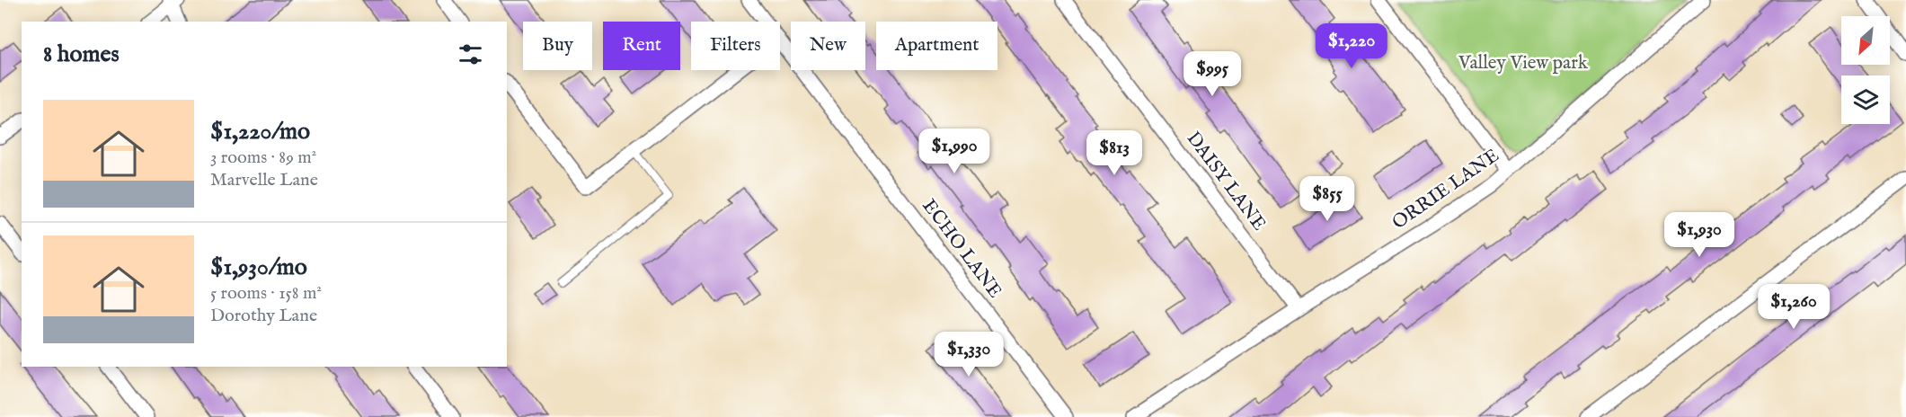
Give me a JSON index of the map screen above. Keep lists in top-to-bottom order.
{
  "streets": {
    "street": ["DAISY LANE", "ORRIE LANE", "ECHO LANE"]
  },
  "crossings": [
    ["DAISY LANE", "ORRIE LANE"]
  ],
  "parks": ["Valley View park"],
  "north": "bottom left",
  "page": {
    "chip": [
      "Buy",
      "Rent",
      "Filters",
      "New",
      "Apartment"
    ],
    "heading": "8 homes",
    "price": [
      "$1,220",
      "$995",
      "$1,990",
      "$813",
      "$855",
      "$1,930",
      "$1,260",
      "$1,330"
    ],
    "list": [
      {
        "name": "$1,220/mo",
        "note": "3 rooms · 89 m² · Marvelle Lane"
      },
      {
        "name": "$1,930/mo",
        "note": "5 rooms · 158 m² · Dorothy Lane"
      }
    ]
  }
}
